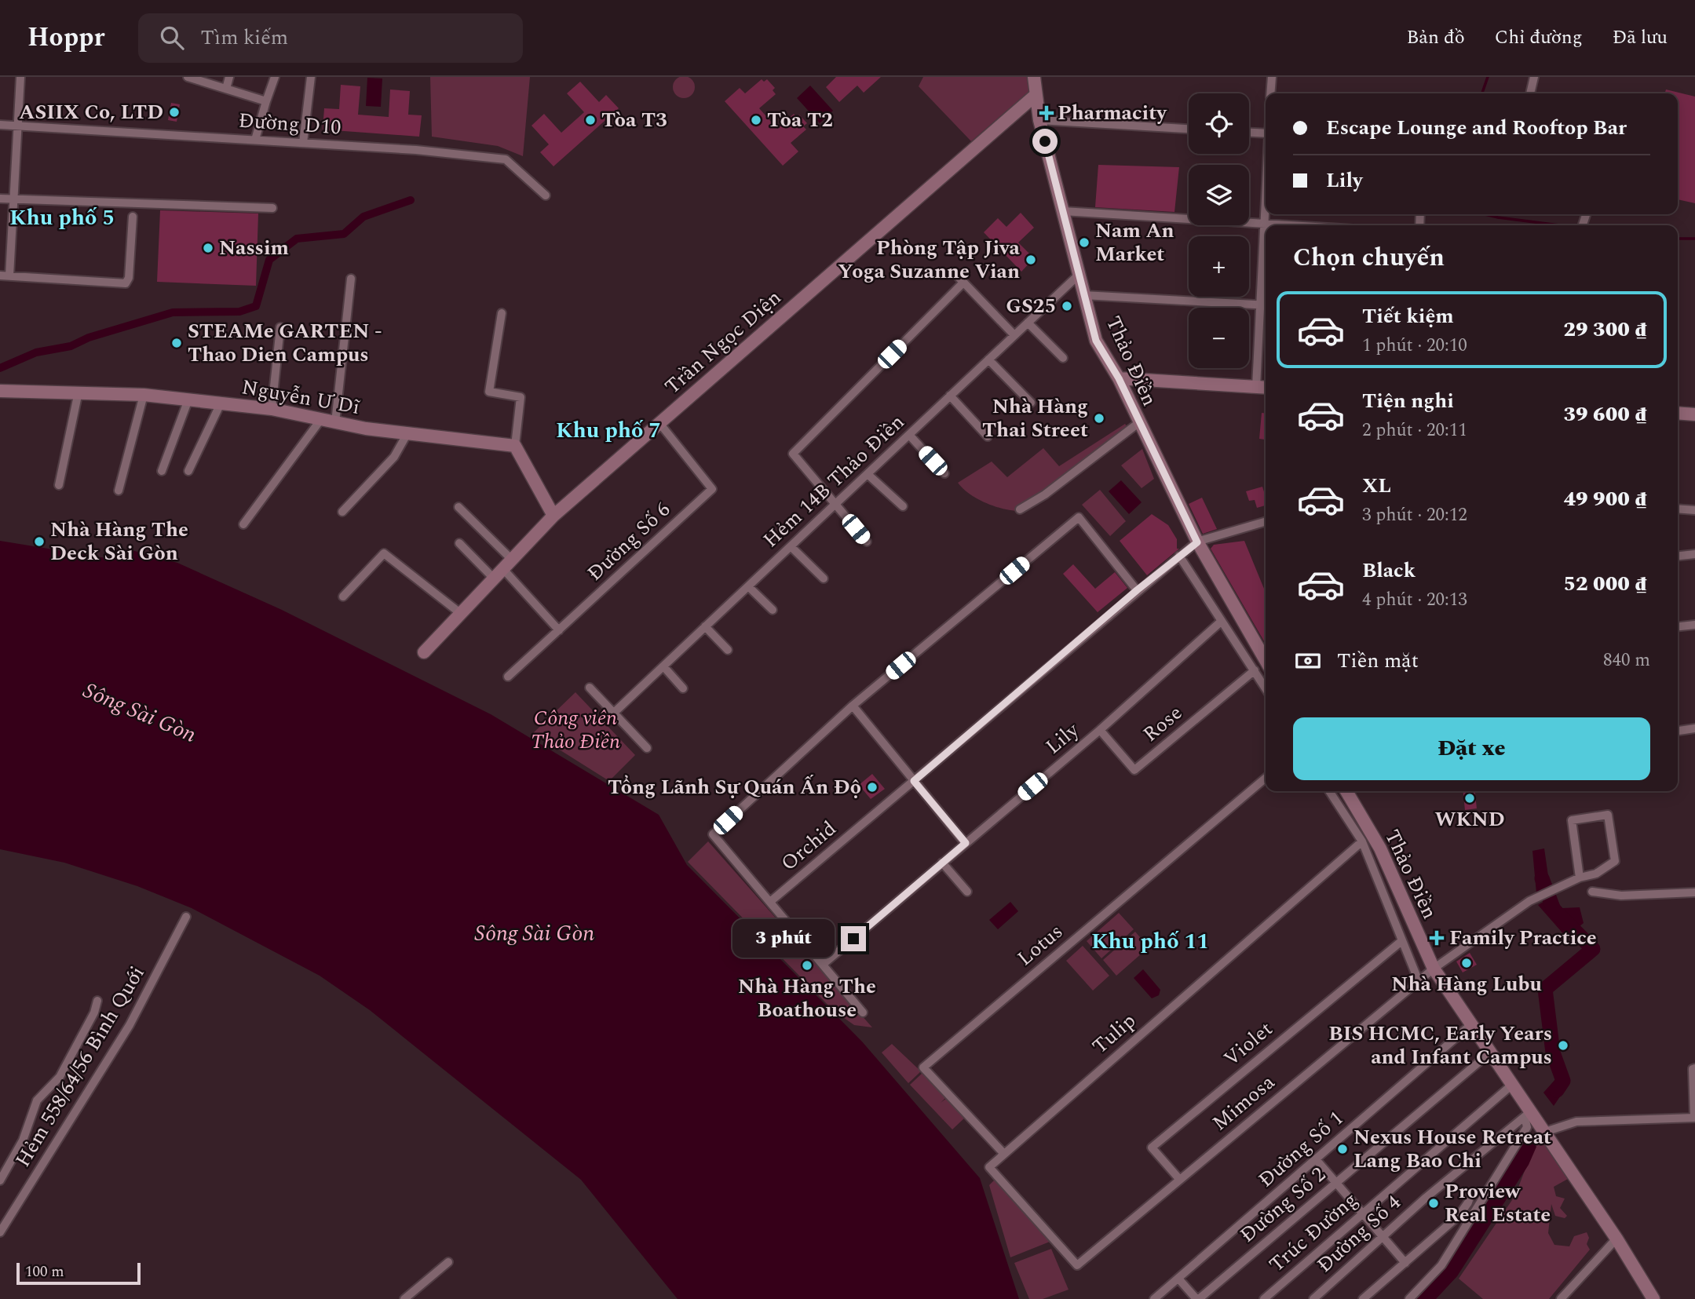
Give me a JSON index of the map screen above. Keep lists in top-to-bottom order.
{
  "streets": {
    "street": [
      "Đường D10",
      "Trần Ngọc Diện",
      "Thảo Điền",
      "Nguyễn Ư Dĩ",
      "Hẻm 14B Thảo Điền",
      "Đường Số 6",
      "Rose",
      "Lily",
      "Orchid",
      "Lotus",
      "Tulip",
      "Violet",
      "Hẻm 558/64/56 Bình Quới",
      "Mimosa",
      "Đường Số 1",
      "Đường Số 2",
      "Trúc Đường",
      "Đường Số 4"
    ]
  },
  "crossings": [
    ["Trần Ngọc Diện", "Thảo Điền"],
    ["Trần Ngọc Diện", "Đường Số 6"],
    ["Thảo Điền", "Hẻm 14B Thảo Điền"],
    ["Thảo Điền", "Orchid"],
    ["Thảo Điền", "Mimosa"],
    ["Thảo Điền", "Đường Số 1"],
    ["Thảo Điền", "Đường Số 2"],
    ["Thảo Điền", "Trúc Đường"],
    ["Thảo Điền", "Đường Số 4"],
    ["Rose", "Lily"],
    ["Lotus", "Tulip"],
    ["Tulip", "Mimosa"],
    ["Violet", "Mimosa"]
  ],
  "districts": ["Khu phố 5", "Khu phố 7", "Khu phố 11"],
  "water": ["Sông Sài Gòn"],
  "parks": ["Công viên Thảo Điền"],
  "places": {
    "other": [
      "ASIIX Co, LTD",
      "Tòa T3",
      "Tòa T2",
      "Nam An Market",
      "Nassim",
      "Phòng Tập Jiva Yoga Suzanne Vian",
      "GS25",
      "STEAMe GARTEN - Thao Dien Campus",
      "Nhà Hàng Thai Street",
      "Nhà Hàng The Deck Sài Gòn",
      "Tổng Lãnh Sự Quán Ấn Độ",
      "WKND",
      "Nhà Hàng Lubu",
      "Nhà Hàng The Boathouse",
      "BIS HCMC, Early Years and Infant Campus",
      "Nexus House Retreat Lang Bao Chi",
      "Proview Real Estate"
    ],
    "health": ["Pharmacity", "Family Practice"]
  },
  "scale_bar": "100 m",
  "page": {
    "header": "Hoppr",
    "search": "Tìm kiếm",
    "nav": ["Bản đồ", "Chỉ đường", "Đã lưu"],
    "map_buttons": ["+", "−"],
    "banner": ["Escape Lounge and Rooftop Bar", "Lily"],
    "heading": "Chọn chuyến",
    "list": [
      {
        "name": "Tiết kiệm",
        "note": "1 phút · 20:10",
        "value": "29 300 ₫"
      },
      {
        "name": "Tiện nghi",
        "note": "2 phút · 20:11",
        "value": "39 600 ₫"
      },
      {
        "name": "XL",
        "note": "3 phút · 20:12",
        "value": "49 900 ₫"
      },
      {
        "name": "Black",
        "note": "4 phút · 20:13",
        "value": "52 000 ₫"
      }
    ],
    "pay": ["Tiền mặt", "840 m"],
    "buttons": "Đặt xe",
    "bubble": "3 phút",
    "scale": "100 m"
  }
}
